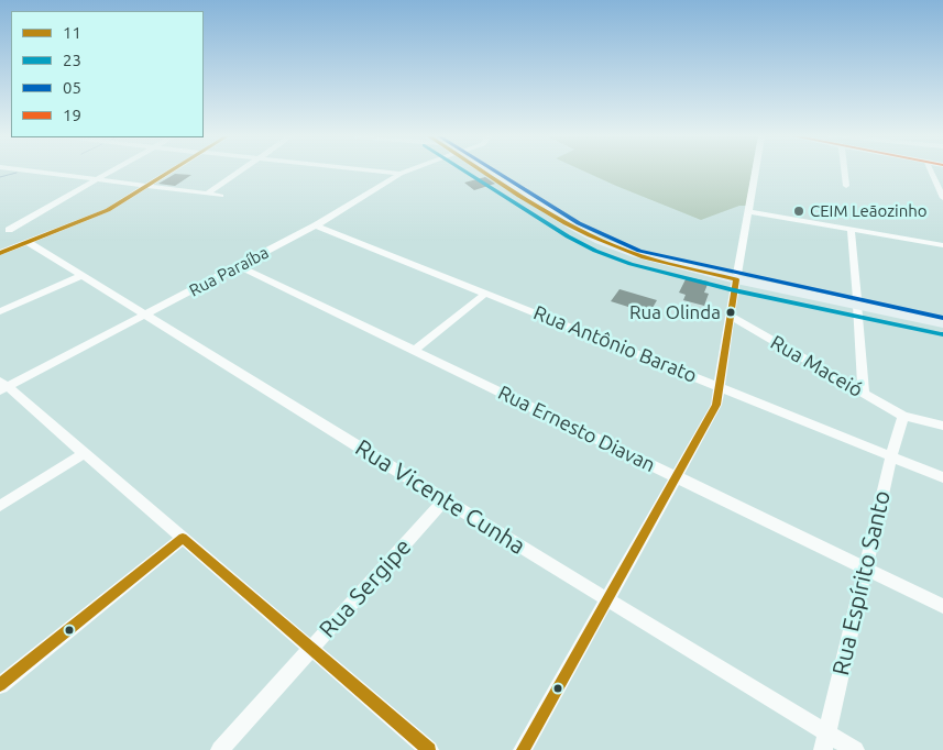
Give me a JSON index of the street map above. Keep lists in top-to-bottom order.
{
  "streets": {
    "street": [
      "Rua Paraíba",
      "Rua Antônio Barato",
      "Rua Maceió",
      "Rua Ernesto Diavan",
      "Rua Vicente Cunha",
      "Rua Espírito Santo",
      "Rua Sergipe"
    ]
  },
  "crossings": [
    ["Rua Paraíba", "Rua Antônio Barato"],
    ["Rua Paraíba", "Rua Ernesto Diavan"],
    ["Rua Paraíba", "Rua Vicente Cunha"],
    ["Rua Antônio Barato", "Rua Espírito Santo"],
    ["Rua Maceió", "Rua Espírito Santo"],
    ["Rua Ernesto Diavan", "Rua Espírito Santo"],
    ["Rua Vicente Cunha", "Rua Espírito Santo"],
    ["Rua Vicente Cunha", "Rua Sergipe"]
  ],
  "places": ["CEIM Leãozinho", "Rua Olinda"],
  "lines": ["transit line 11", "transit line 23", "transit line 05"],
  "legend": [
    "11",
    "23",
    "05",
    "19"
  ]
}
